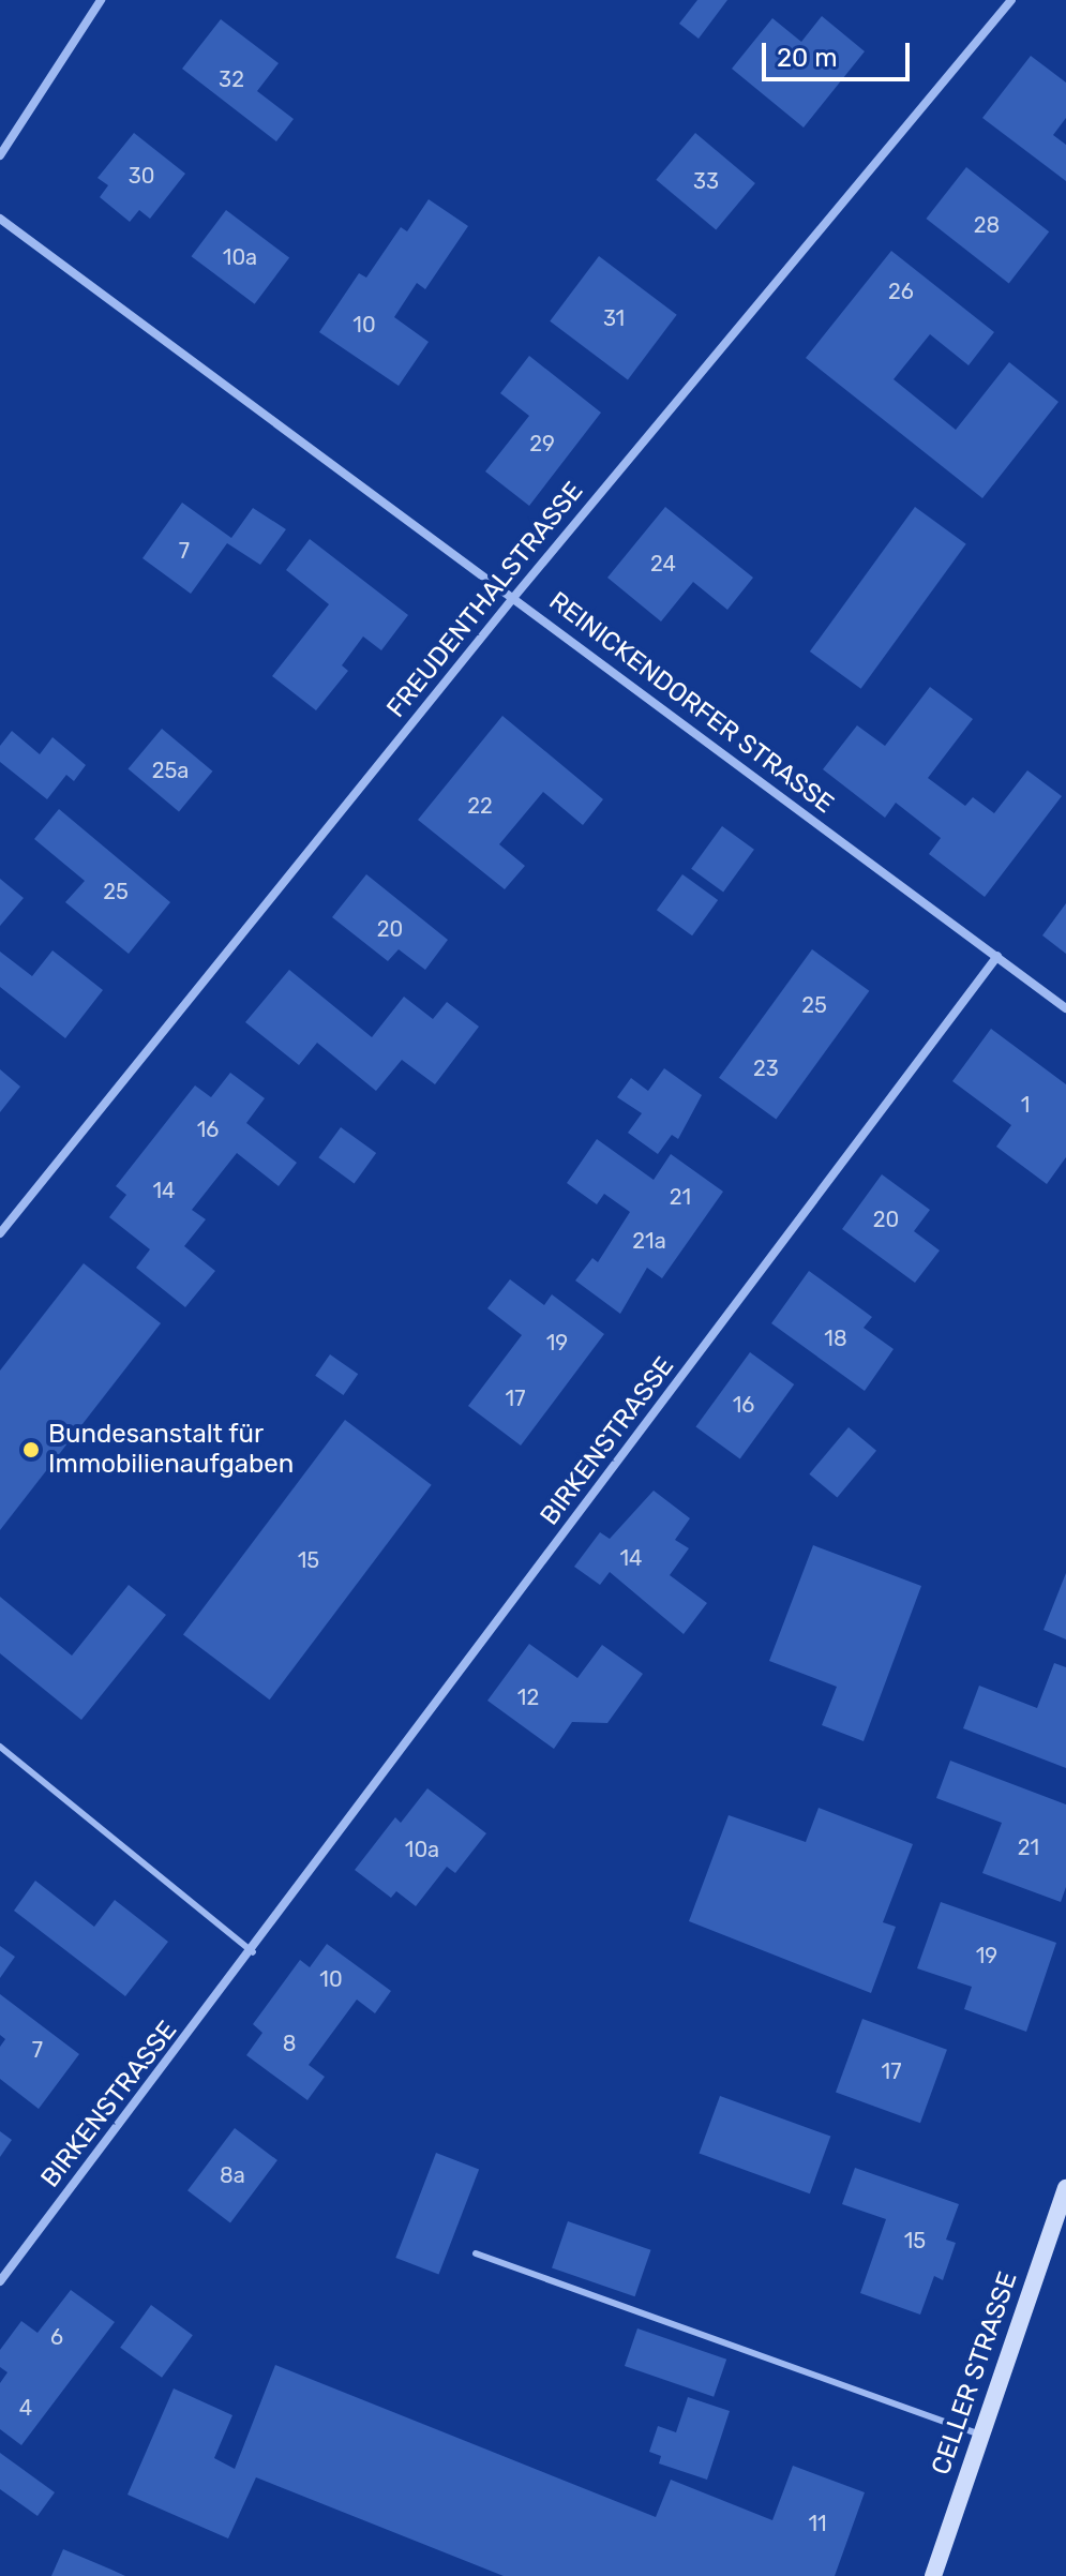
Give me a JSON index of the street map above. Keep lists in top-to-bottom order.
{
  "streets": {
    "main road": ["CELLER STRASSE"],
    "street": ["FREUDENTHALSTRASSE", "REINICKENDORFER STRASSE", "BIRKENSTRASSE"]
  },
  "crossings": [
    ["FREUDENTHALSTRASSE", "REINICKENDORFER STRASSE"],
    ["REINICKENDORFER STRASSE", "BIRKENSTRASSE"]
  ],
  "places": ["Bundesanstalt für Immobilienaufgaben"],
  "house_numbers": [
    "32",
    "30",
    "33",
    "28",
    "10a",
    "26",
    "31",
    "10",
    "29",
    "7",
    "24",
    "25a",
    "22",
    "25",
    "20",
    "25",
    "23",
    "1",
    "16",
    "14",
    "21",
    "20",
    "21a",
    "18",
    "19",
    "17",
    "16",
    "14",
    "15",
    "12",
    "21",
    "10a",
    "19",
    "10",
    "8",
    "7",
    "17",
    "8a",
    "15",
    "6",
    "4",
    "11"
  ],
  "scale_bar": "20 m"
}
